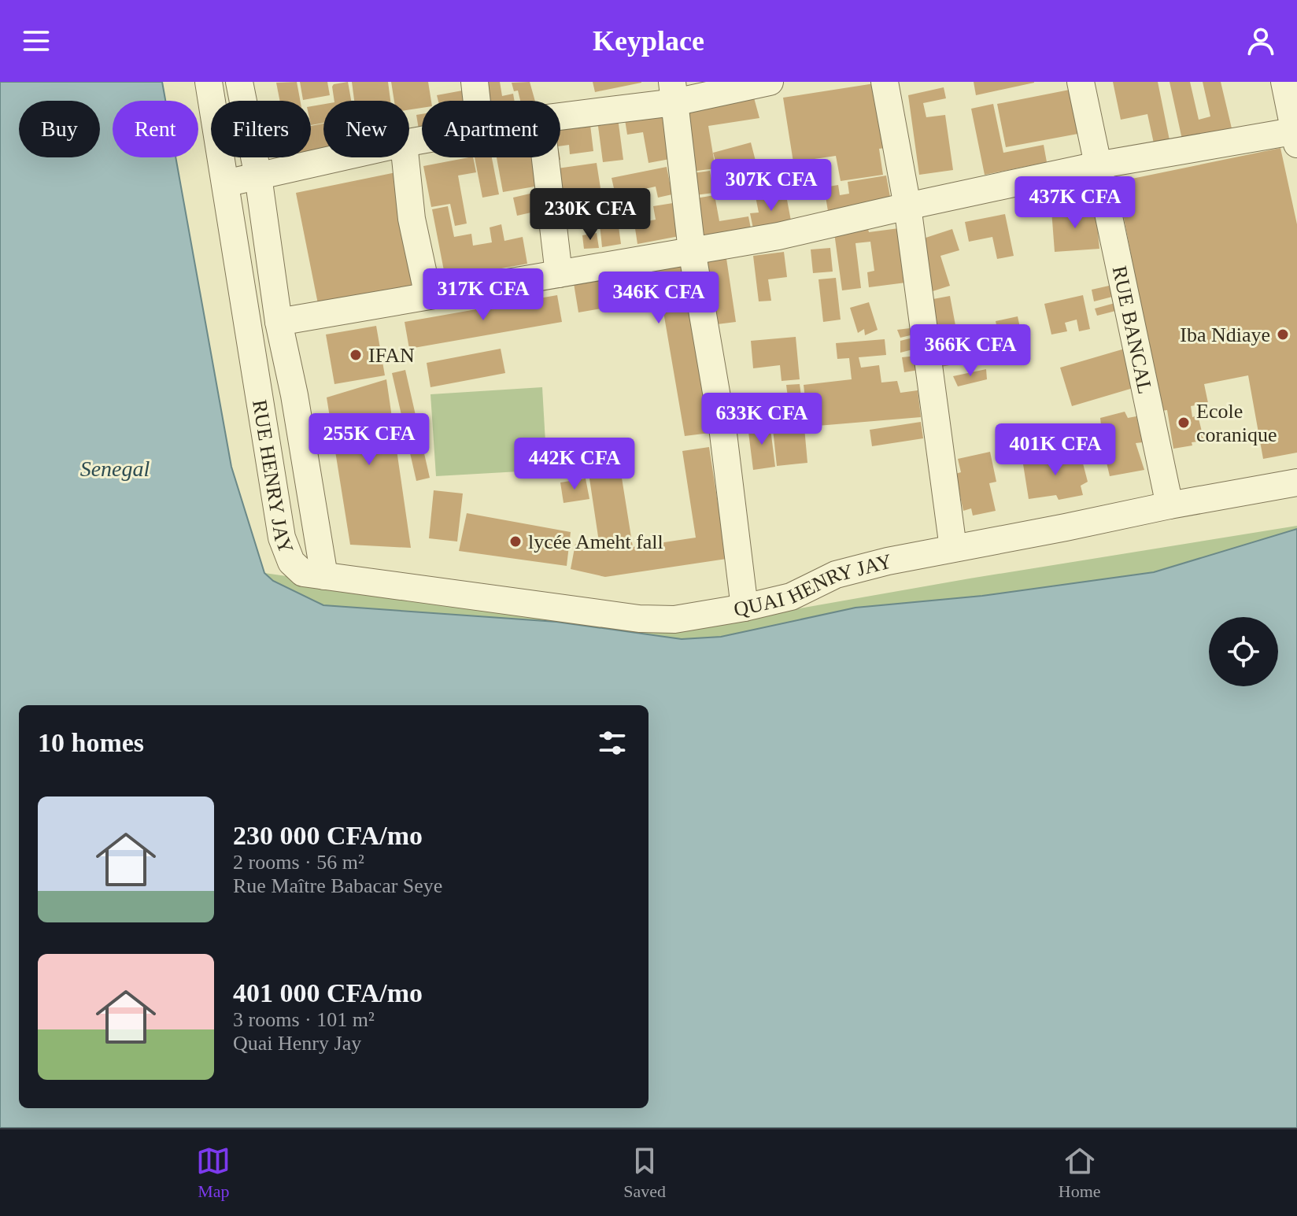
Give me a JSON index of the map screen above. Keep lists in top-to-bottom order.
{
  "streets": {
    "street": ["RUE BANCAL", "RUE HENRY JAY", "QUAI HENRY JAY"]
  },
  "crossings": [
    ["RUE BANCAL", "QUAI HENRY JAY"],
    ["RUE HENRY JAY", "QUAI HENRY JAY"]
  ],
  "water": ["Senegal"],
  "places": [
    "Iba Ndiaye",
    "IFAN",
    "Ecole coranique",
    "lycée Ameht fall"
  ],
  "page": {
    "header": "Keyplace",
    "chip": [
      "Buy",
      "Rent",
      "Filters",
      "New",
      "Apartment"
    ],
    "price": [
      "307K CFA",
      "437K CFA",
      "230K CFA",
      "317K CFA",
      "346K CFA",
      "366K CFA",
      "633K CFA",
      "255K CFA",
      "401K CFA",
      "442K CFA"
    ],
    "heading": "10 homes",
    "list": [
      {
        "name": "230 000 CFA/mo",
        "note": "2 rooms · 56 m² · Rue Maître Babacar Seye"
      },
      {
        "name": "401 000 CFA/mo",
        "note": "3 rooms · 101 m² · Quai Henry Jay"
      }
    ],
    "tabs": ["Map", "Saved", "Home"]
  }
}
